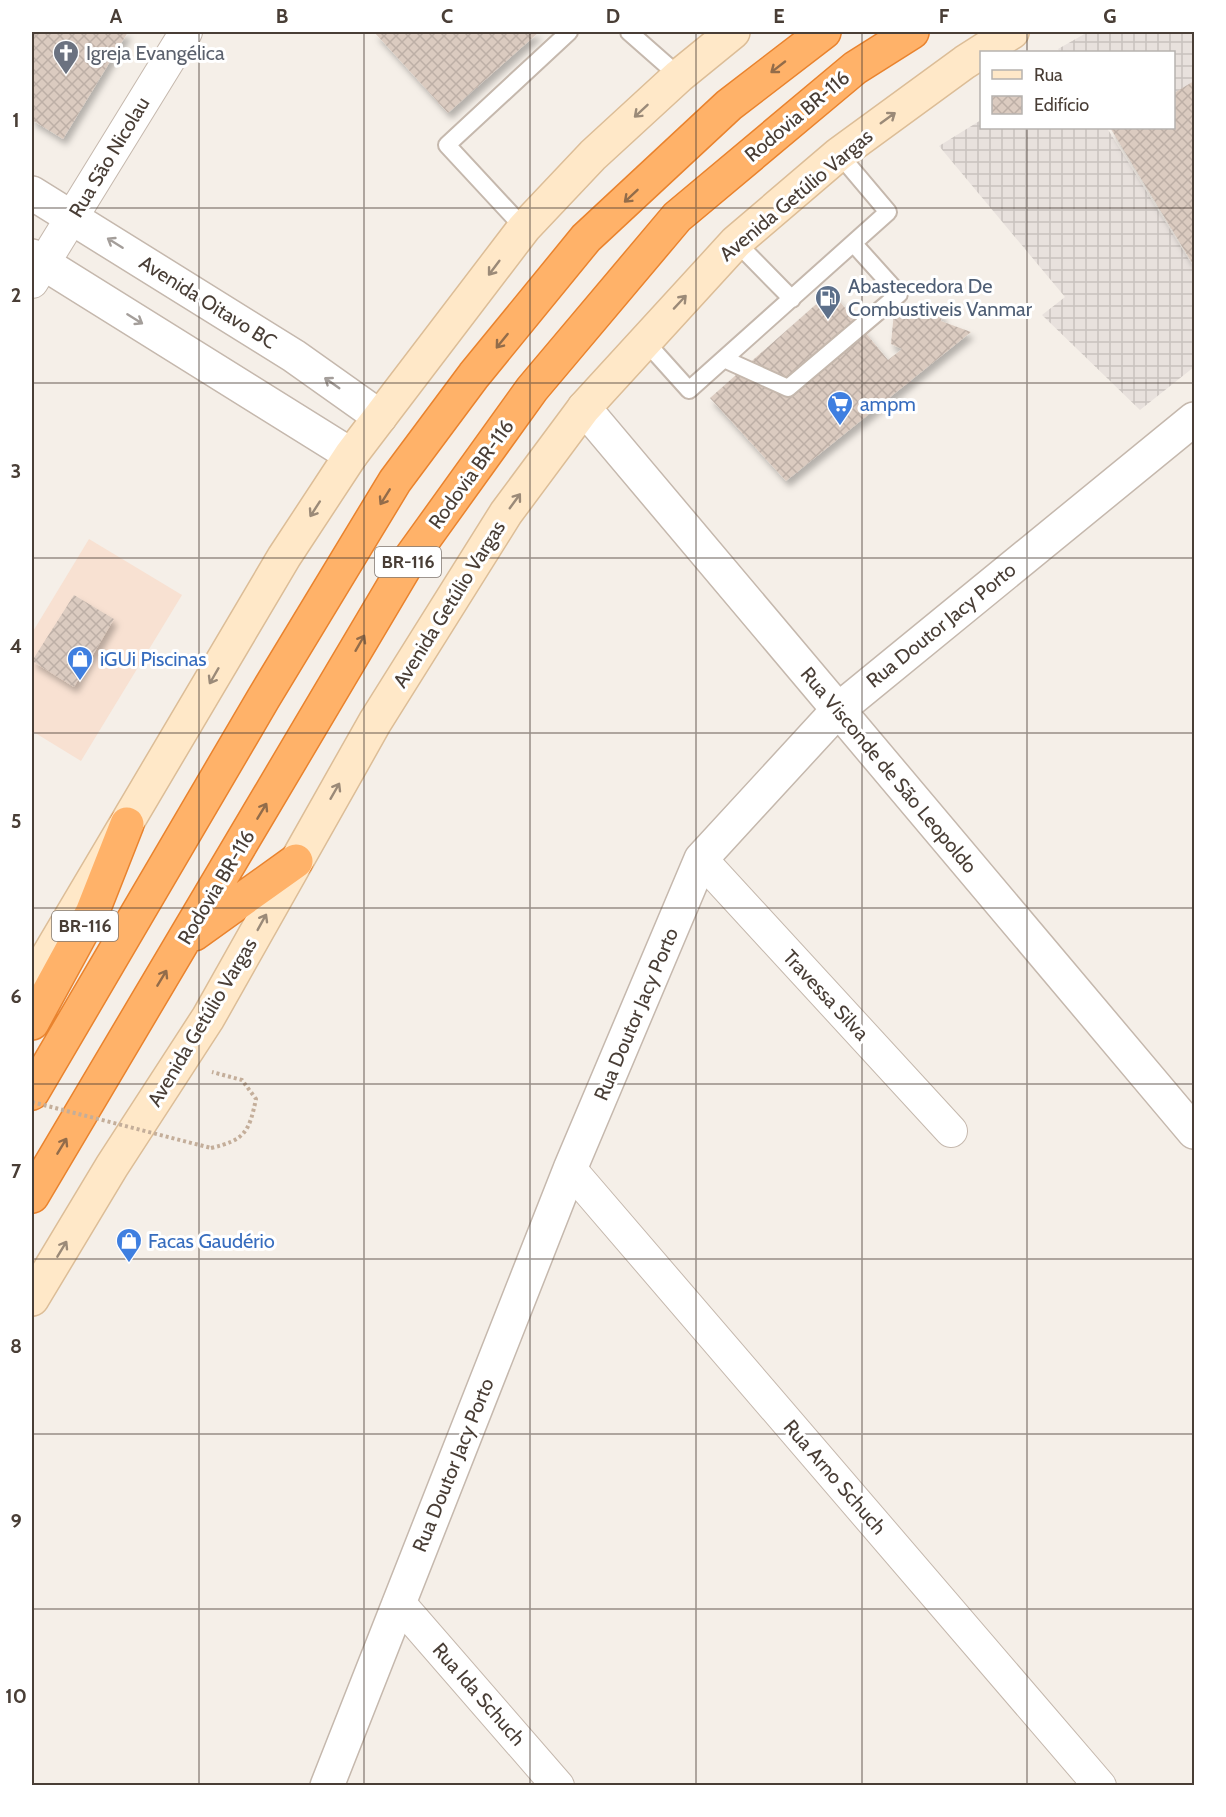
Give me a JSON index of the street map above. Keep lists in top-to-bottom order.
{
  "streets": {
    "highway": ["Rodovia BR-116", "BR-116"],
    "main road": ["Avenida Getúlio Vargas"],
    "street": [
      "Rua São Nicolau",
      "Avenida Oitavo BC",
      "Rua Doutor Jacy Porto",
      "Rua Visconde de São Leopoldo",
      "Travessa Silva",
      "Rua Arno Schuch",
      "Rua Ida Schuch"
    ]
  },
  "crossings": [
    ["Rodovia BR-116", "BR-116"],
    ["Rua São Nicolau", "Avenida Oitavo BC"],
    ["Avenida Getúlio Vargas", "BR-116"],
    ["Avenida Getúlio Vargas", "Rua Visconde de São Leopoldo"],
    ["Rua Doutor Jacy Porto", "Rua Visconde de São Leopoldo"],
    ["Rua Doutor Jacy Porto", "Travessa Silva"],
    ["Rua Doutor Jacy Porto", "Rua Arno Schuch"],
    ["Rua Doutor Jacy Porto", "Rua Ida Schuch"]
  ],
  "places": {
    "church": ["Igreja Evangélica"],
    "fuel station": ["Abastecedora De Combustiveis Vanmar"],
    "supermarket": ["ampm"],
    "shop": ["iGUi Piscinas", "Facas Gaudério"]
  },
  "legend": ["Rua", "Edifício"],
  "grid": {
    "columns": [
      "A",
      "B",
      "C",
      "D",
      "E",
      "F",
      "G"
    ],
    "rows": [
      "1",
      "2",
      "3",
      "4",
      "5",
      "6",
      "7",
      "8",
      "9",
      "10"
    ]
  }
}
